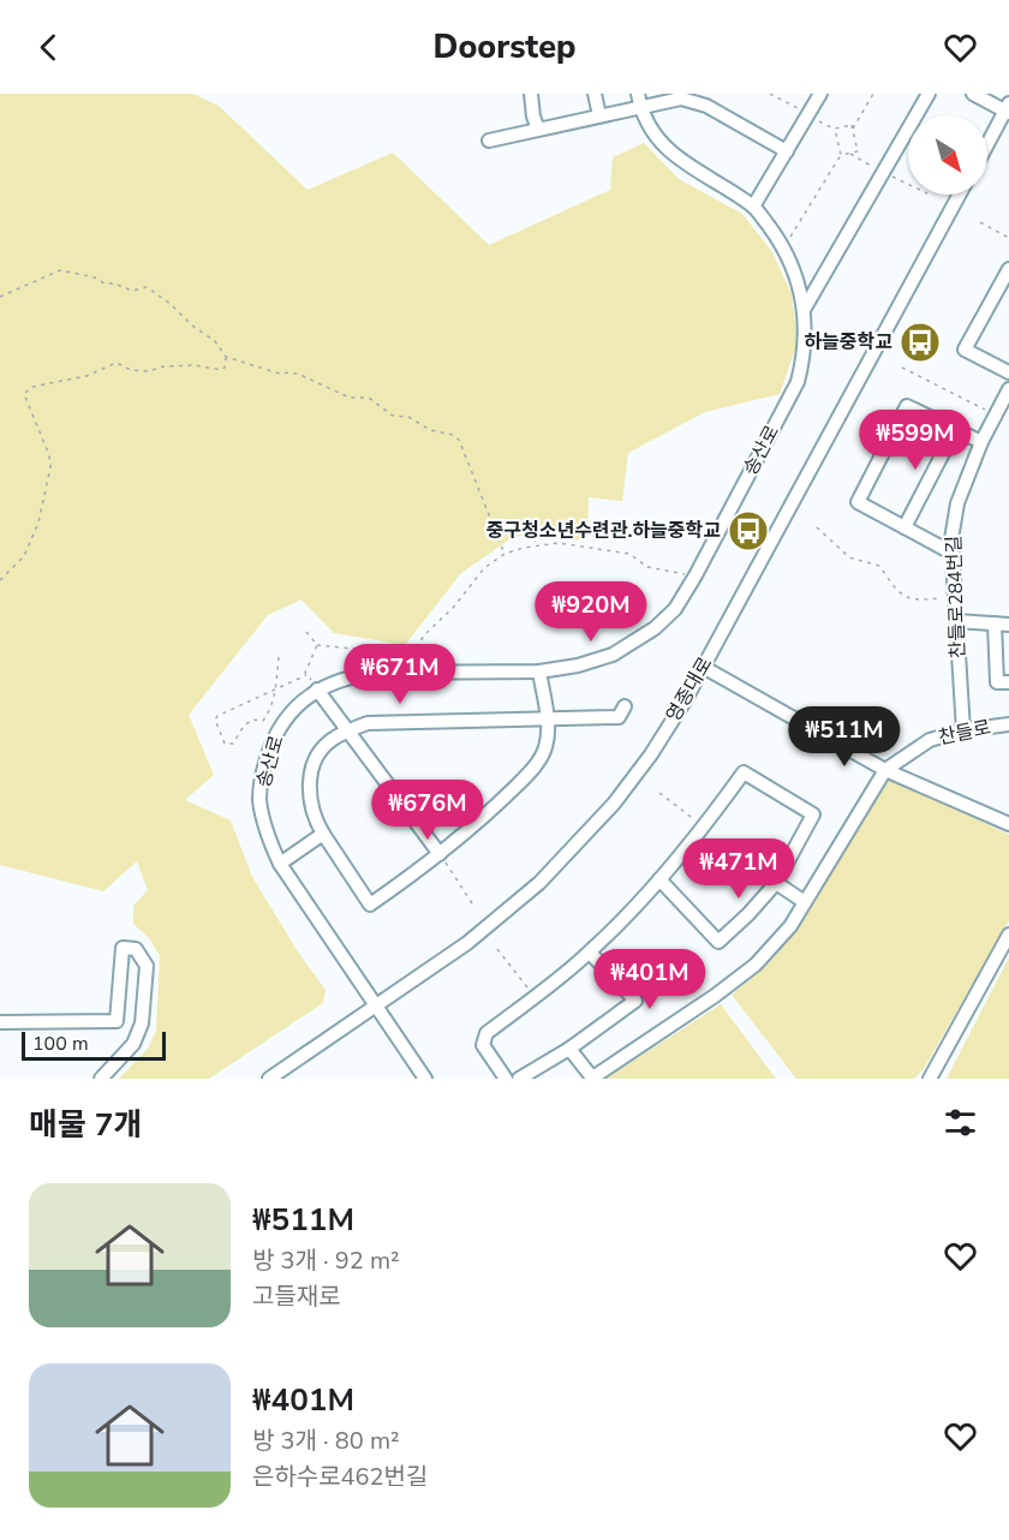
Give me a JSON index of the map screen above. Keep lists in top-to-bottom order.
{
  "streets": {
    "street": [
      "송산로",
      "찬들로284번길",
      "영종대로",
      "찬들로"
    ]
  },
  "crossings": [
    ["송산로", "영종대로"],
    ["찬들로284번길", "찬들로"]
  ],
  "places": {
    "bus stop": ["하늘중학교", "중구청소년수련관.하늘중학교"]
  },
  "scale_bar": "100 m",
  "north": "bottom right",
  "page": {
    "header": "Doorstep",
    "price": [
      "₩599M",
      "₩920M",
      "₩671M",
      "₩511M",
      "₩676M",
      "₩471M",
      "₩401M"
    ],
    "scale": "100 m",
    "heading": "매물 7개",
    "list": [
      {
        "name": "₩511M",
        "note": "방 3개 · 92 m² · 고들재로"
      },
      {
        "name": "₩401M",
        "note": "방 3개 · 80 m² · 은하수로462번길"
      }
    ]
  }
}
